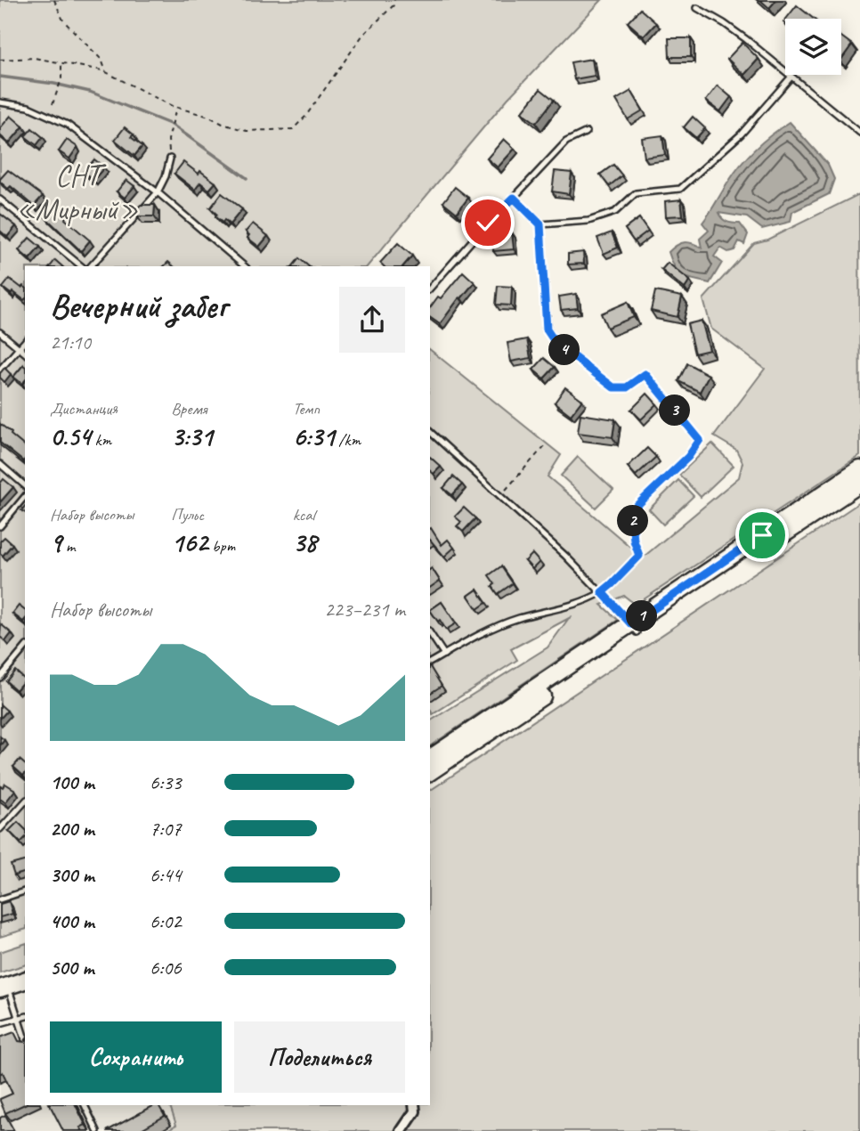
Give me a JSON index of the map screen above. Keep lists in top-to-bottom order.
{
  "parks": ["СНТ «Мирный»"],
  "page": {
    "heading": ["Вечерний забег", "21:10"],
    "pins": [
      "4",
      "3",
      "2",
      "1"
    ],
    "stats": [
      ["Дистанция", "0.54 km"],
      ["Время", "3:31"],
      ["Темп", "6:31 /km"],
      ["Набор высоты", "9 m"],
      ["Пульс", "162 bpm"],
      ["kcal", "38"]
    ],
    "chart": ["Набор высоты", "223–231 m"],
    "list": [
      {
        "name": "100 m",
        "note": "6:33"
      },
      {
        "name": "200 m",
        "note": "7:07"
      },
      {
        "name": "300 m",
        "note": "6:44"
      },
      {
        "name": "400 m",
        "note": "6:02"
      },
      {
        "name": "500 m",
        "note": "6:06"
      }
    ],
    "buttons": ["Сохранить", "Поделиться"]
  }
}
